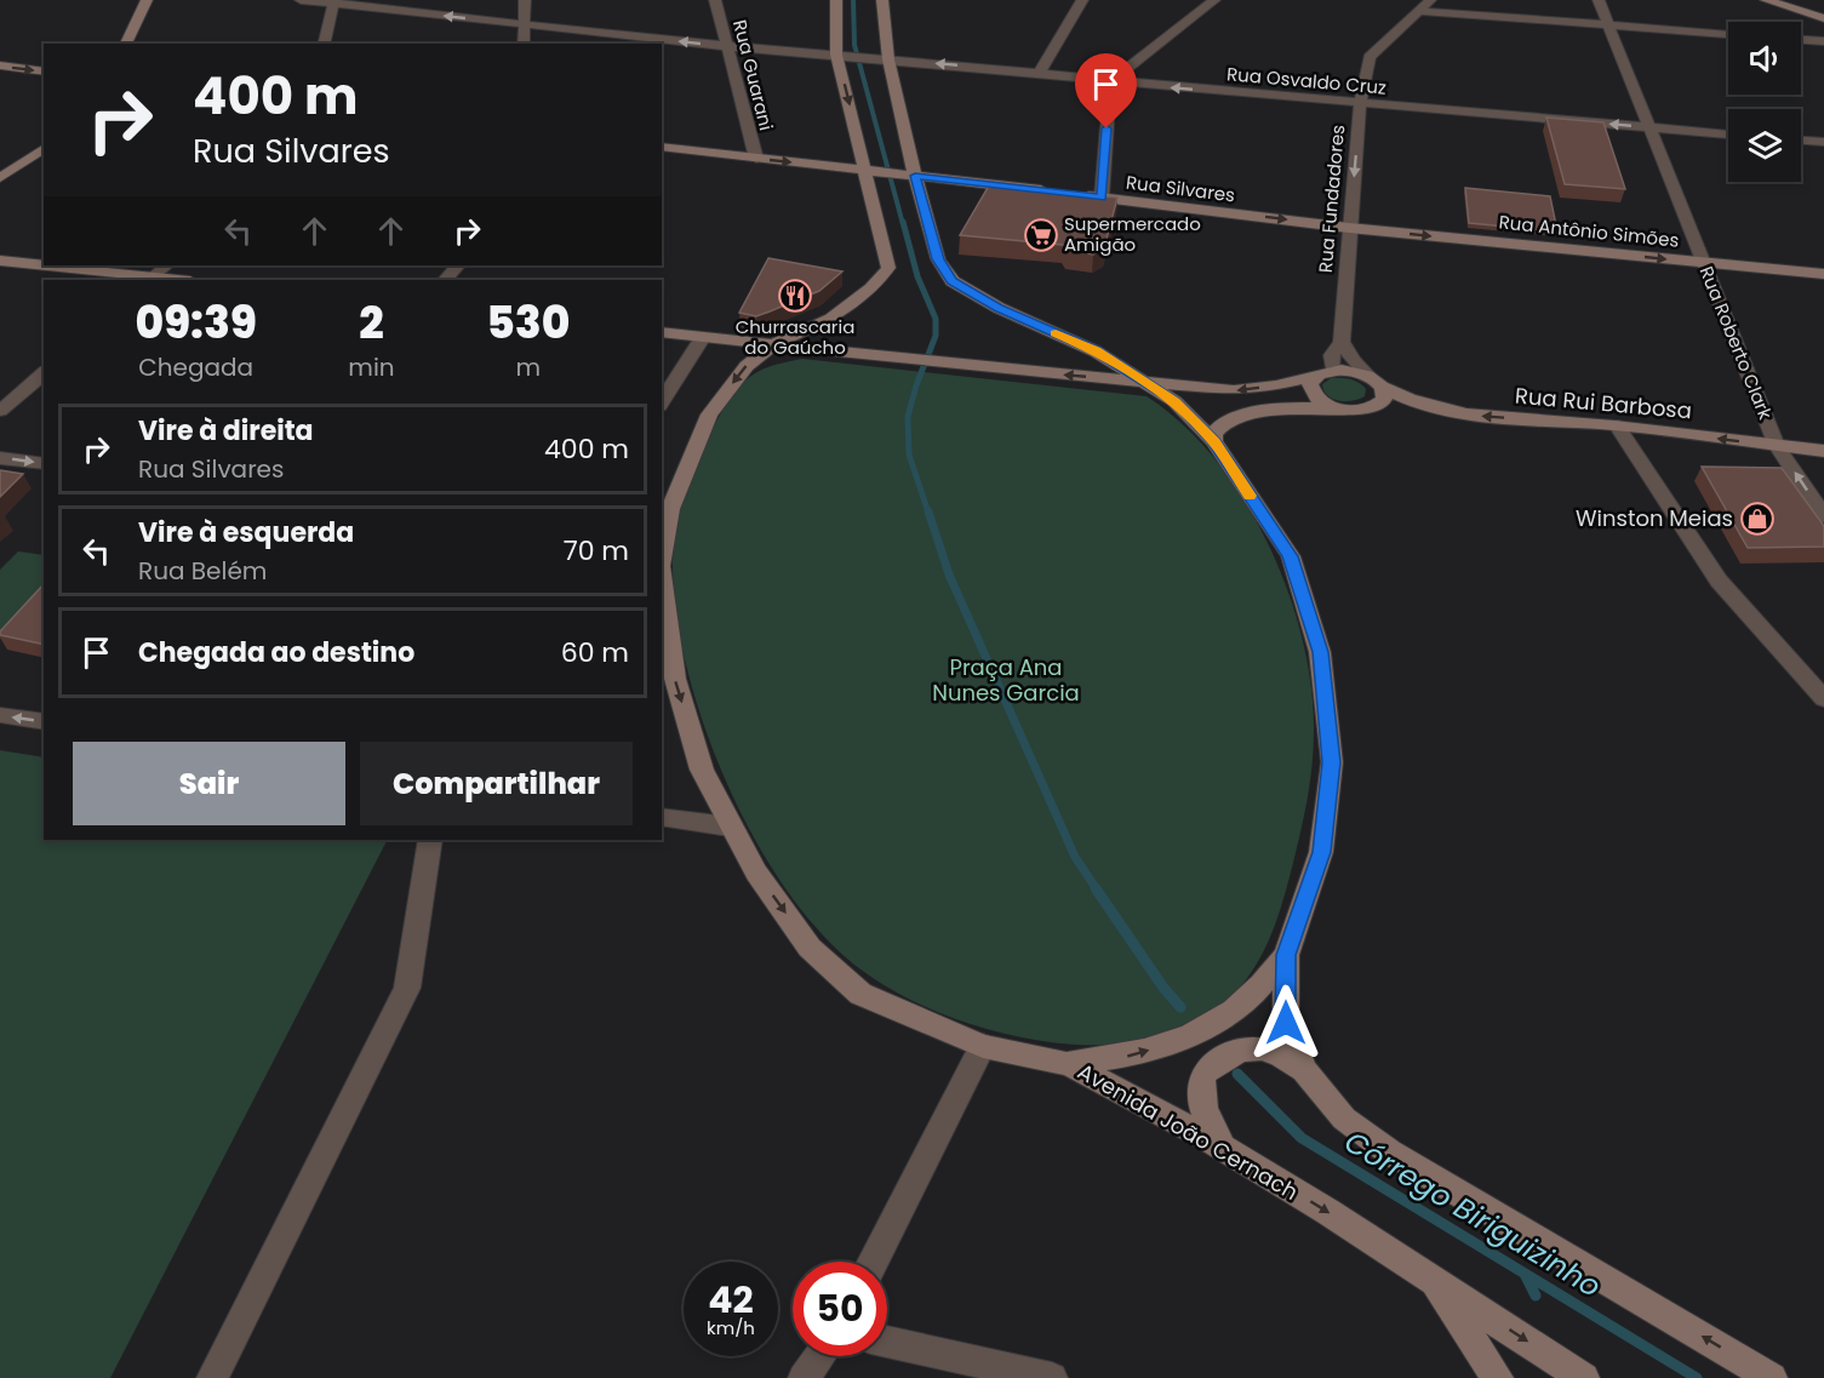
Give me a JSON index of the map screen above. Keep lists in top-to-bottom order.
{
  "streets": {
    "main road": [
      "Rua Silvares",
      "Rua Antônio Simões",
      "Rua Rui Barbosa",
      "Avenida João Cernach"
    ],
    "street": [
      "Rua Guarani",
      "Rua Osvaldo Cruz",
      "Rua Fundadores",
      "Rua Roberto Clark"
    ]
  },
  "crossings": [
    ["Rua Guarani", "Rua Osvaldo Cruz"],
    ["Rua Guarani", "Rua Silvares"],
    ["Rua Osvaldo Cruz", "Rua Fundadores"],
    ["Rua Osvaldo Cruz", "Rua Roberto Clark"],
    ["Rua Osvaldo Cruz", "Avenida João Cernach"],
    ["Rua Silvares", "Rua Fundadores"],
    ["Rua Silvares", "Rua Antônio Simões"],
    ["Rua Silvares", "Avenida João Cernach"],
    ["Rua Fundadores", "Rua Antônio Simões"],
    ["Rua Fundadores", "Rua Rui Barbosa"],
    ["Rua Antônio Simões", "Rua Roberto Clark"],
    ["Rua Roberto Clark", "Rua Rui Barbosa"]
  ],
  "one_way": [
    "Rua Osvaldo Cruz",
    "Rua Antônio Simões",
    "Rua Rui Barbosa",
    "Avenida João Cernach"
  ],
  "water": ["Córrego Biriguizinho"],
  "parks": ["Praça Ana Nunes Garcia"],
  "places": {
    "supermarket": ["Supermercado Amigão"],
    "restaurant": ["Churrascaria do Gaúcho"],
    "shop": ["Winston Meias"]
  },
  "page": {
    "turn": ["400 m", "Rua Silvares"],
    "eta": [
      "09:39",
      "Chegada",
      "2",
      "min",
      "530",
      "m"
    ],
    "list": [
      {
        "name": "Vire à direita",
        "note": "Rua Silvares",
        "value": "400 m"
      },
      {
        "name": "Vire à esquerda",
        "note": "Rua Belém",
        "value": "70 m"
      },
      {
        "name": "Chegada ao destino",
        "value": "60 m"
      }
    ],
    "buttons": ["Sair", "Compartilhar"],
    "speed": "42 km/h",
    "limit": "50"
  }
}
